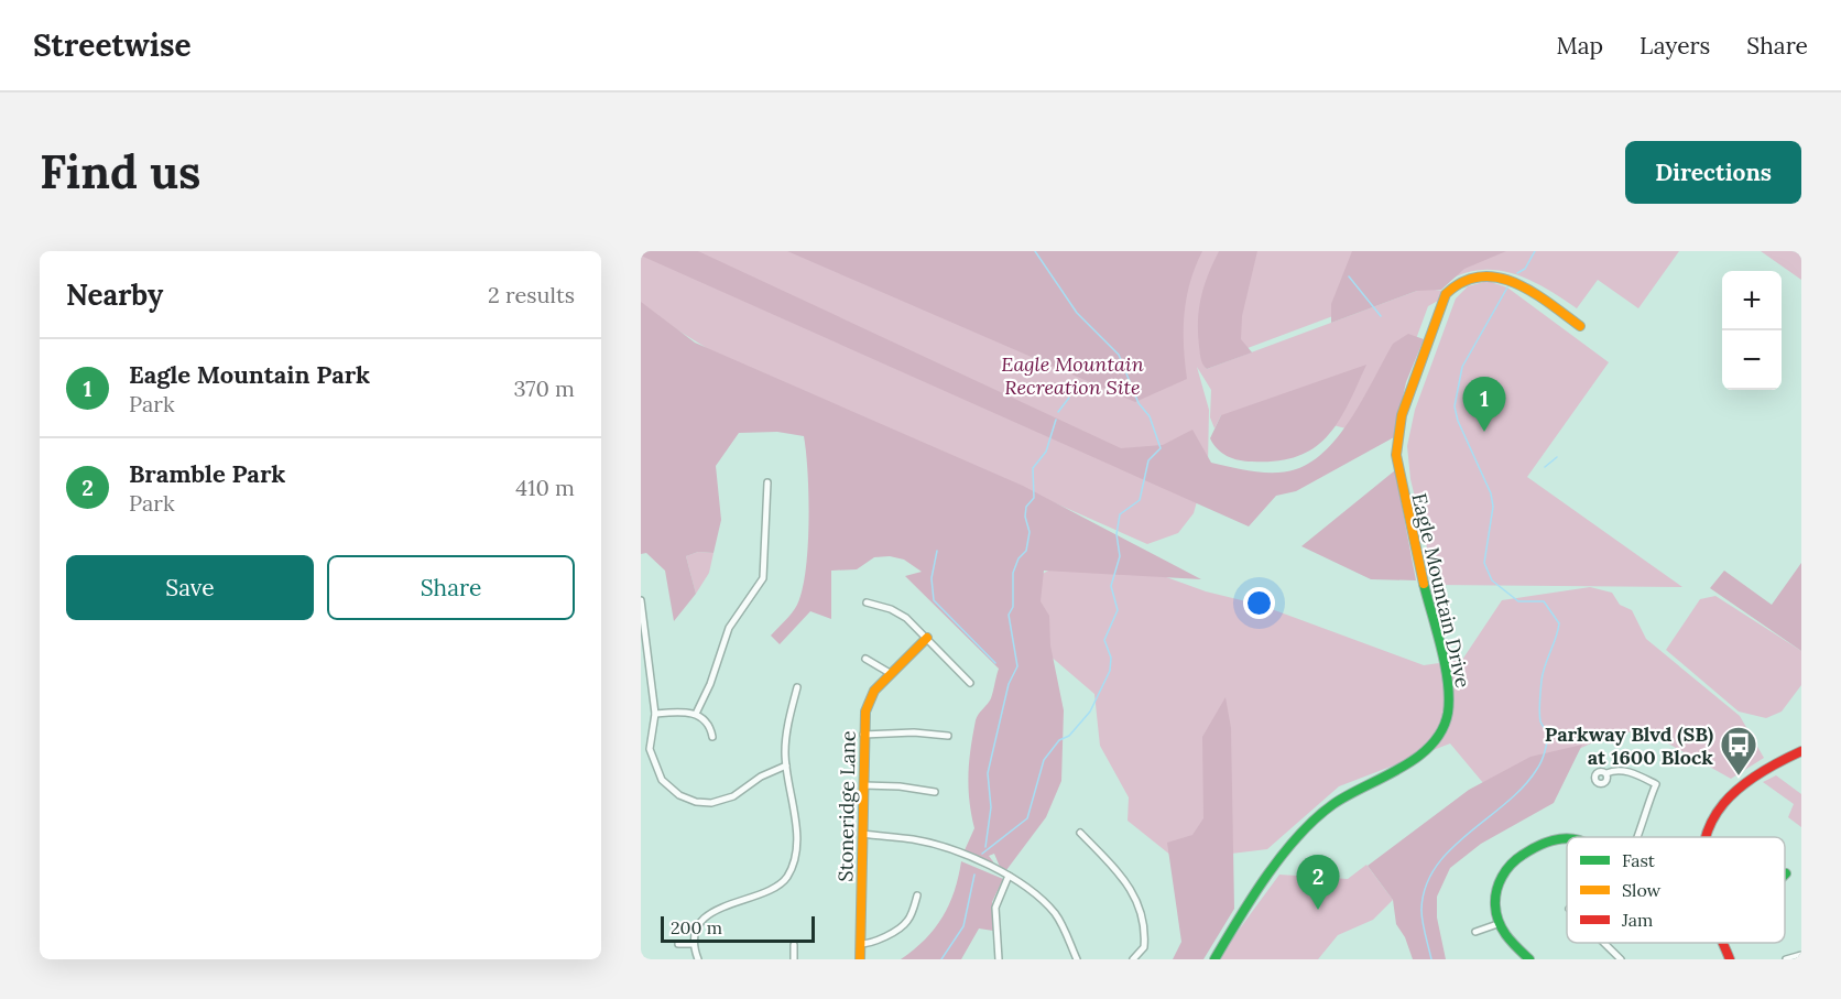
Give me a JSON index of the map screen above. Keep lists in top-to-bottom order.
{
  "streets": {
    "street": ["Eagle Mountain Drive", "Stoneridge Lane"]
  },
  "parks": ["Eagle Mountain Recreation Site"],
  "places": {
    "bus stop": ["Parkway Blvd (SB) at 1600 Block"]
  },
  "legend": ["Fast", "Slow", "Jam"],
  "scale_bar": "200 m",
  "page": {
    "header": "Streetwise",
    "nav": ["Map", "Layers", "Share"],
    "buttons": [
      "Directions",
      ["Save", "Share"]
    ],
    "title": "Find us",
    "heading": ["Nearby", "2 results"],
    "map_buttons": ["+", "−"],
    "list": [
      {
        "mark": "1",
        "name": "Eagle Mountain Park",
        "note": "Park",
        "value": "370 m"
      },
      {
        "mark": "2",
        "name": "Bramble Park",
        "note": "Park",
        "value": "410 m"
      }
    ],
    "pins": ["1", "2"],
    "scale": "200 m"
  }
}
